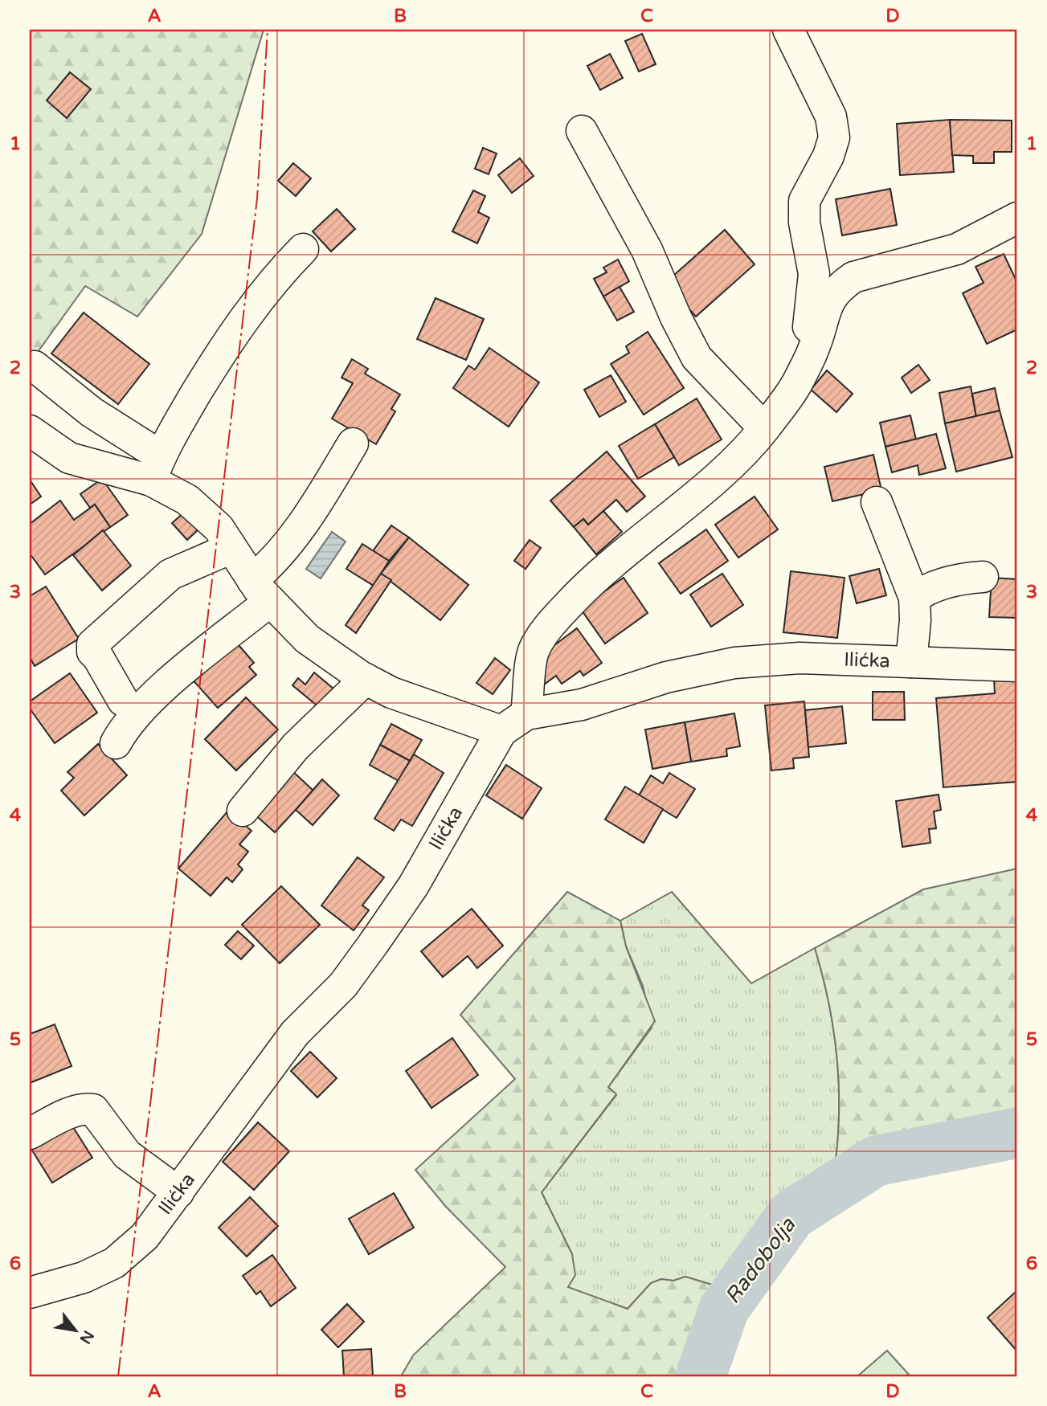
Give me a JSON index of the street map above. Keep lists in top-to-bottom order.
{
  "streets": {
    "street": ["Ilićka"]
  },
  "water": ["Radobolja"],
  "north": "bottom right",
  "grid": {
    "columns": [
      "A",
      "B",
      "C",
      "D"
    ],
    "rows": [
      "1",
      "2",
      "3",
      "4",
      "5",
      "6"
    ]
  }
}
